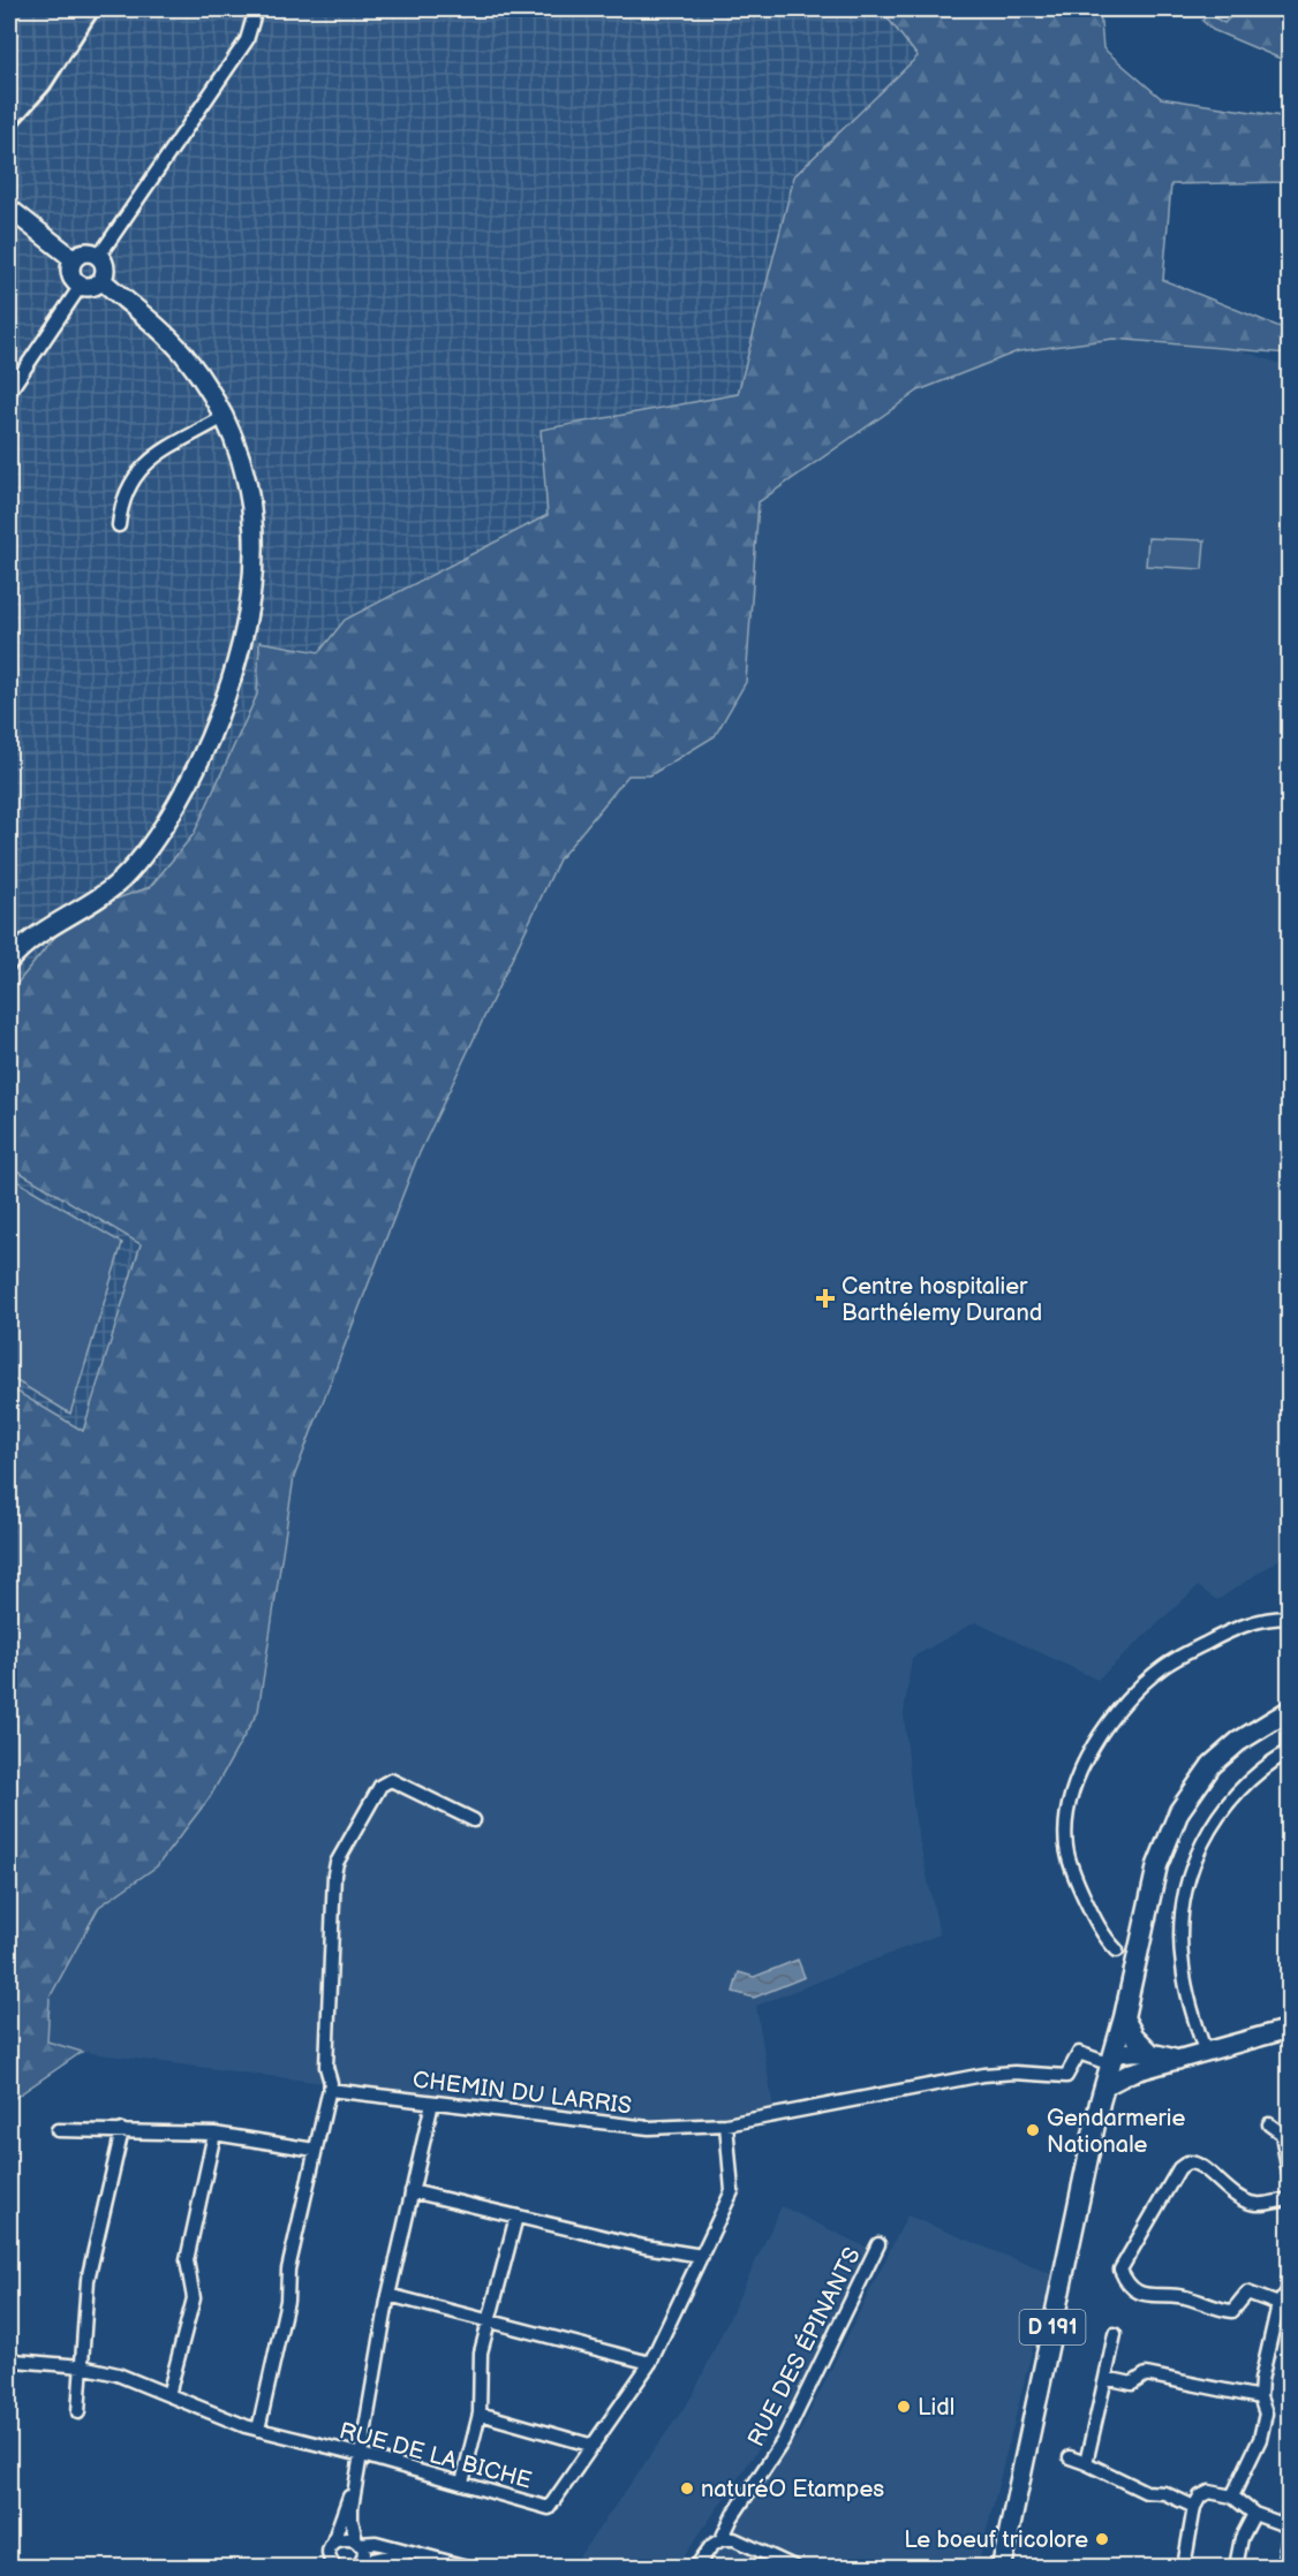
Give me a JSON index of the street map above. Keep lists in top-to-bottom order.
{
  "streets": {
    "main road": ["D 191"],
    "street": ["CHEMIN DU LARRIS", "RUE DES ÉPINANTS", "RUE DE LA BICHE"]
  },
  "crossings": [
    ["CHEMIN DU LARRIS", "D 191"],
    ["CHEMIN DU LARRIS", "RUE DE LA BICHE"]
  ],
  "places": {
    "health": ["Centre hospitalier Barthélemy Durand"],
    "other": [
      "Gendarmerie Nationale",
      "Lidl",
      "naturéO Etampes",
      "Le boeuf tricolore"
    ]
  }
}
